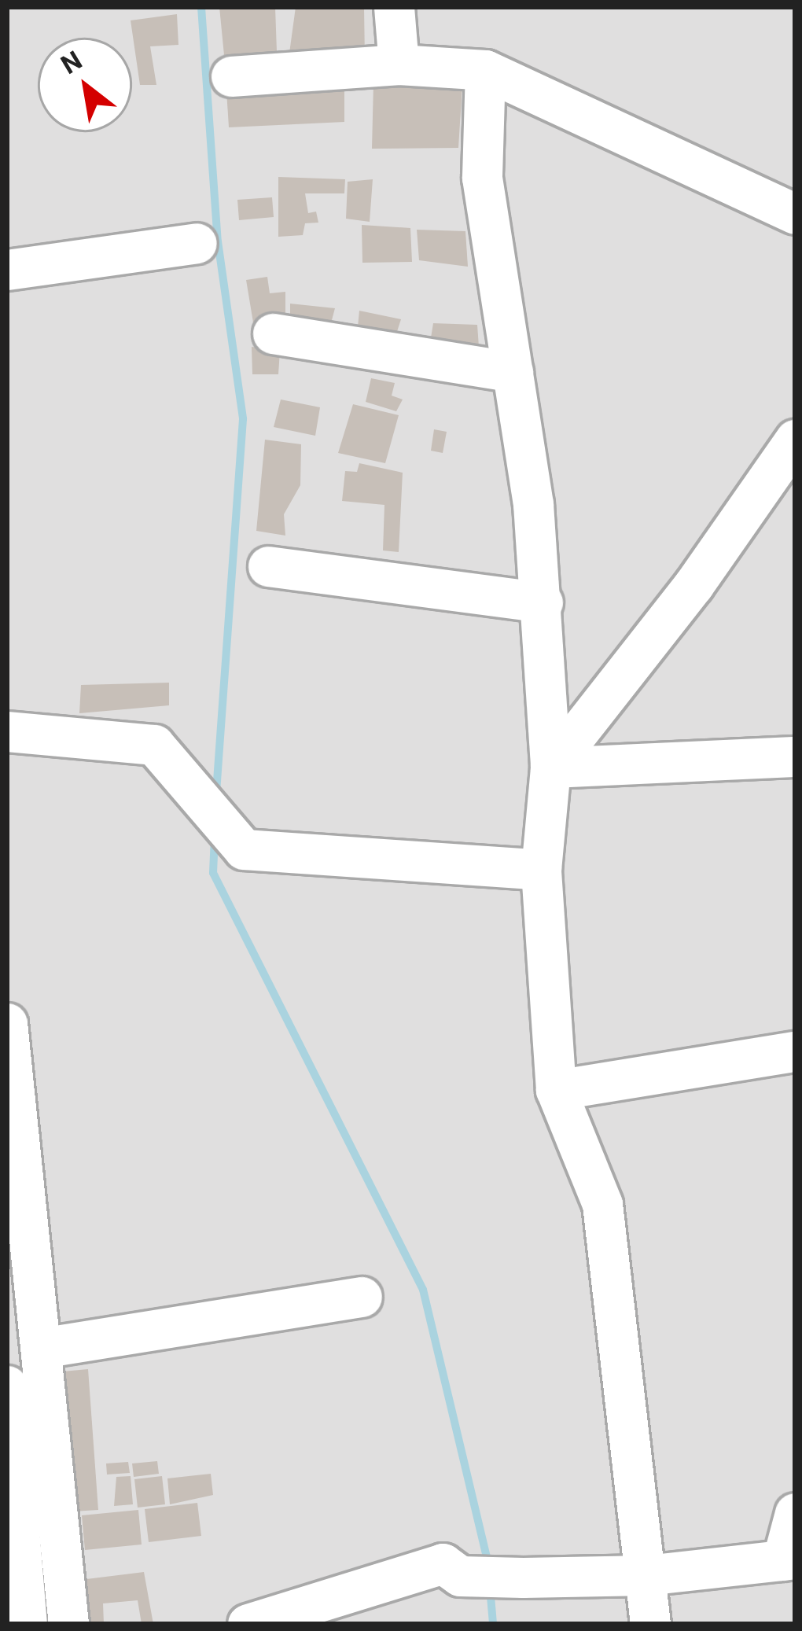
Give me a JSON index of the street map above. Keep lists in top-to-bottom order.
{
  "north": "top left"
}
